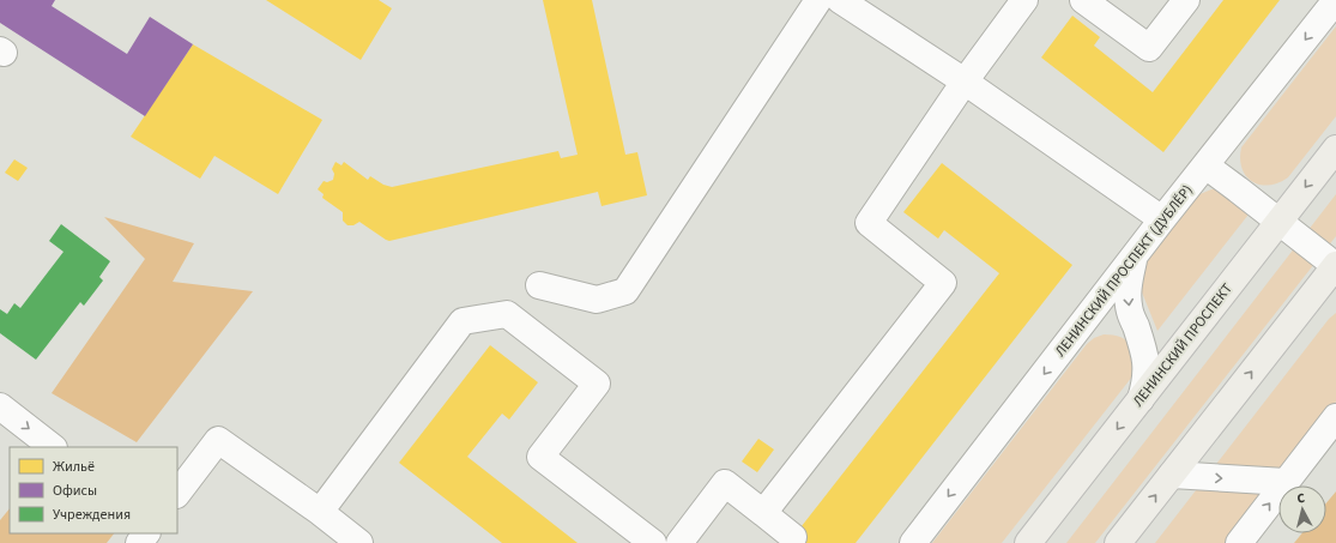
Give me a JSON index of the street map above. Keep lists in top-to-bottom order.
{
  "streets": {
    "main road": ["ЛЕНИНСКИЙ ПРОСПЕКТ"],
    "street": ["ЛЕНИНСКИЙ ПРОСПЕКТ (ДУБЛЁР)"]
  },
  "one_way": ["ЛЕНИНСКИЙ ПРОСПЕКТ (ДУБЛЁР)"],
  "legend": ["Жильё", "Офисы", "Учреждения"],
  "north": "top"
}
